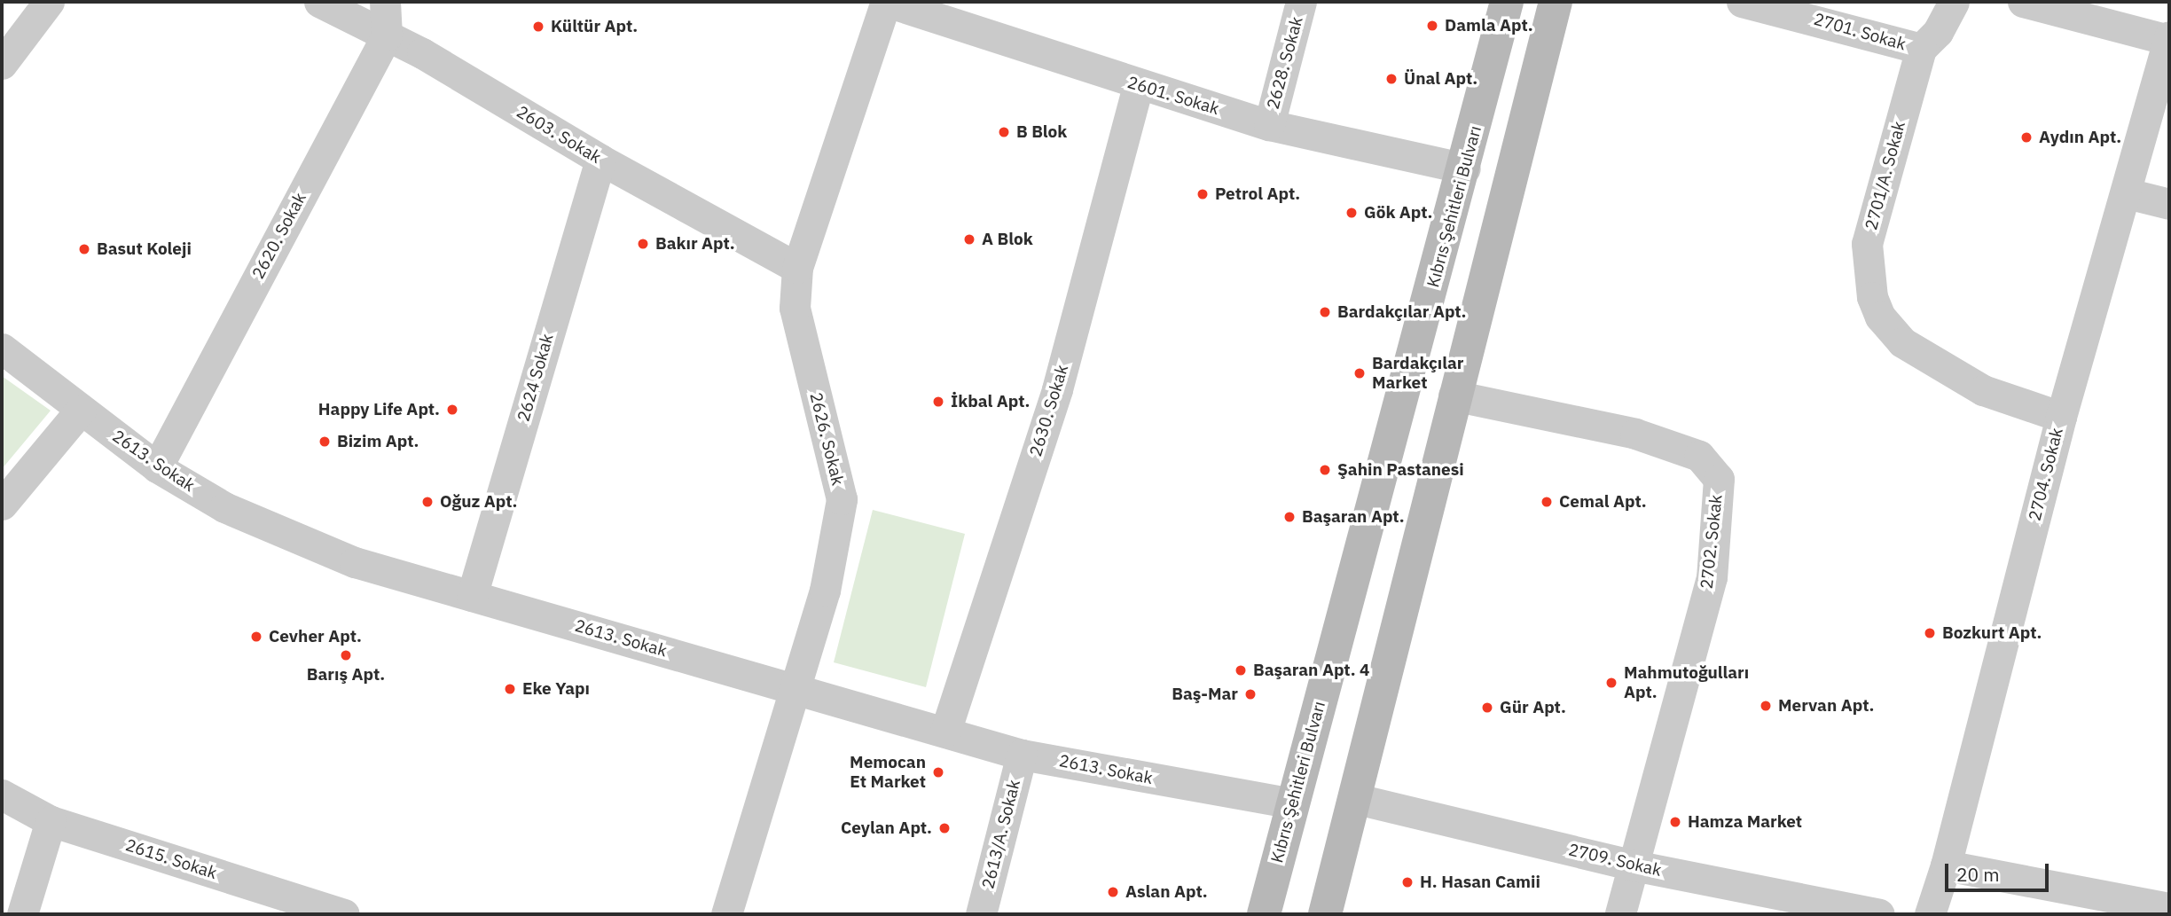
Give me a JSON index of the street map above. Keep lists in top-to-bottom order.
{
  "streets": {
    "main road": ["Kıbrıs Şehitleri Bulvarı"],
    "street": [
      "2701. Sokak",
      "2628. Sokak",
      "2601. Sokak",
      "2603. Sokak",
      "2701/A. Sokak",
      "2620. Sokak",
      "2624 Sokak",
      "2630. Sokak",
      "2626. Sokak",
      "2613. Sokak",
      "2704. Sokak",
      "2702. Sokak",
      "2613/A. Sokak",
      "2615. Sokak",
      "2709. Sokak"
    ]
  },
  "crossings": [
    ["2701. Sokak", "2701/A. Sokak"],
    ["2628. Sokak", "2601. Sokak"],
    ["2601. Sokak", "Kıbrıs Şehitleri Bulvarı"],
    ["2601. Sokak", "2630. Sokak"],
    ["2601. Sokak", "2626. Sokak"],
    ["2603. Sokak", "2620. Sokak"],
    ["2603. Sokak", "2624 Sokak"],
    ["2603. Sokak", "2626. Sokak"],
    ["2701/A. Sokak", "2704. Sokak"],
    ["Kıbrıs Şehitleri Bulvarı", "2613. Sokak"],
    ["2620. Sokak", "2613. Sokak"],
    ["2624 Sokak", "2613. Sokak"],
    ["2630. Sokak", "2613. Sokak"],
    ["2626. Sokak", "2613. Sokak"],
    ["2613. Sokak", "2613/A. Sokak"],
    ["2702. Sokak", "2709. Sokak"]
  ],
  "places": [
    "Damla Apt.",
    "Kültür Apt.",
    "Ünal Apt.",
    "B Blok",
    "Aydın Apt.",
    "Petrol Apt.",
    "Gök Apt.",
    "A Blok",
    "Bakır Apt.",
    "Basut Koleji",
    "Bardakçılar Apt.",
    "Bardakçılar Market",
    "İkbal Apt.",
    "Happy Life Apt.",
    "Bizim Apt.",
    "Şahin Pastanesi",
    "Oğuz Apt.",
    "Cemal Apt.",
    "Başaran Apt.",
    "Bozkurt Apt.",
    "Cevher Apt.",
    "Barış Apt.",
    "Başaran Apt. 4",
    "Mahmutoğulları Apt.",
    "Eke Yapı",
    "Baş-Mar",
    "Mervan Apt.",
    "Gür Apt.",
    "Memocan Et Market",
    "Hamza Market",
    "Ceylan Apt.",
    "H. Hasan Camii",
    "Aslan Apt."
  ],
  "scale_bar": "20 m"
}
